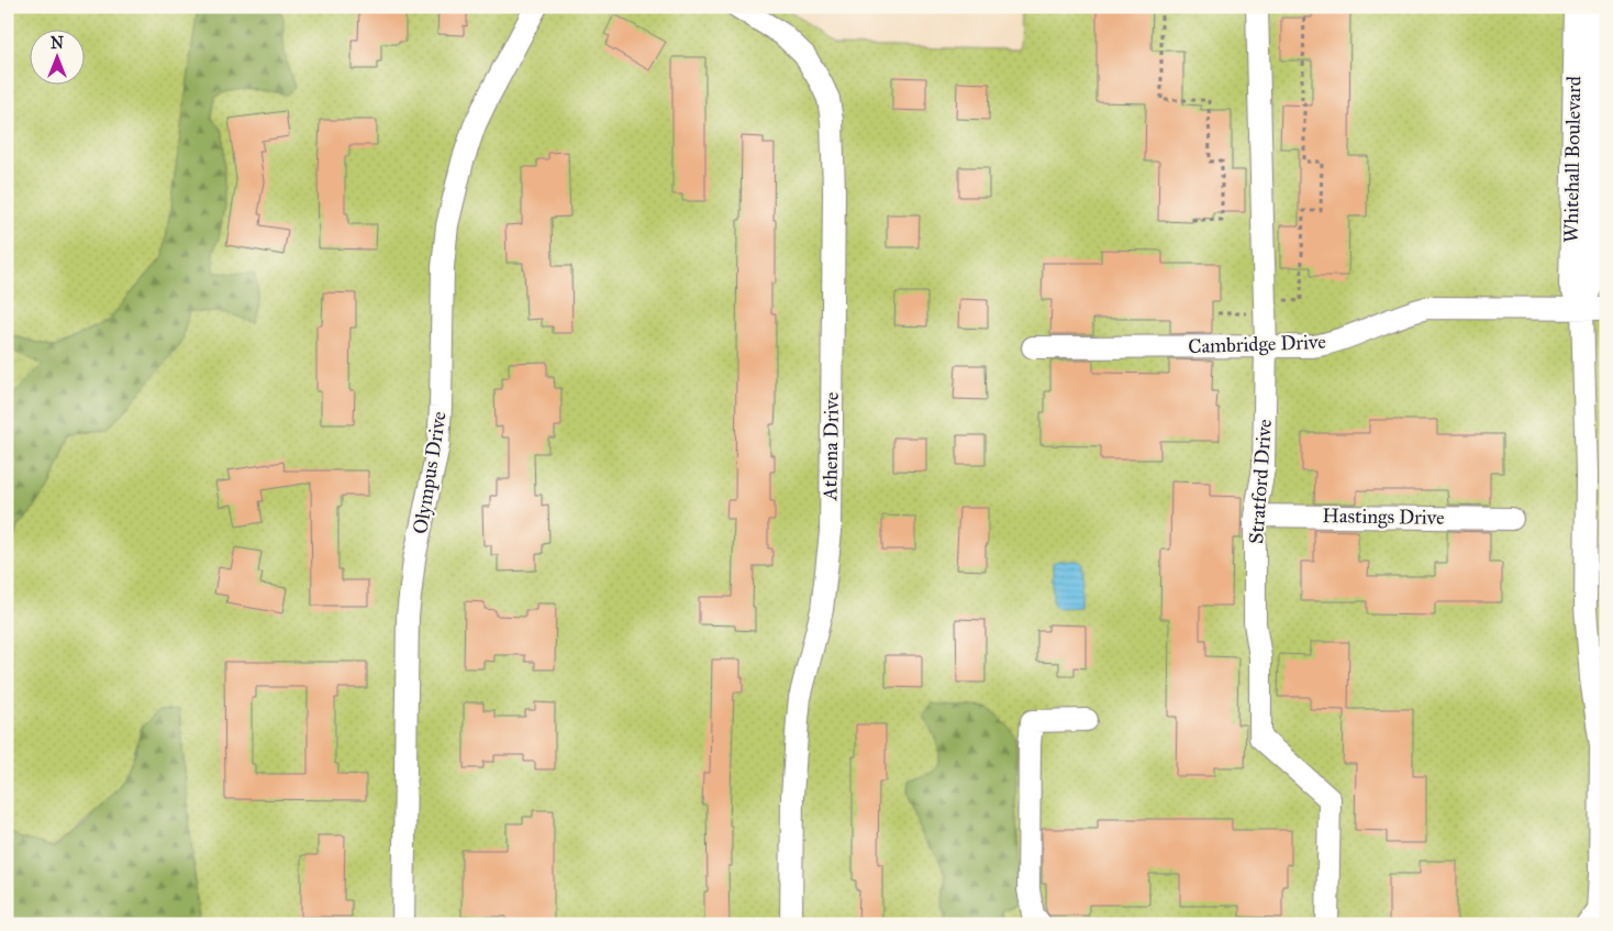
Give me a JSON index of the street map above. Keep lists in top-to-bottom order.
{
  "streets": {
    "street": [
      "Whitehall Boulevard",
      "Cambridge Drive",
      "Athena Drive",
      "Olympus Drive",
      "Stratford Drive",
      "Hastings Drive"
    ]
  },
  "crossings": [
    ["Whitehall Boulevard", "Cambridge Drive"],
    ["Cambridge Drive", "Stratford Drive"],
    ["Stratford Drive", "Hastings Drive"]
  ],
  "north": "top"
}
